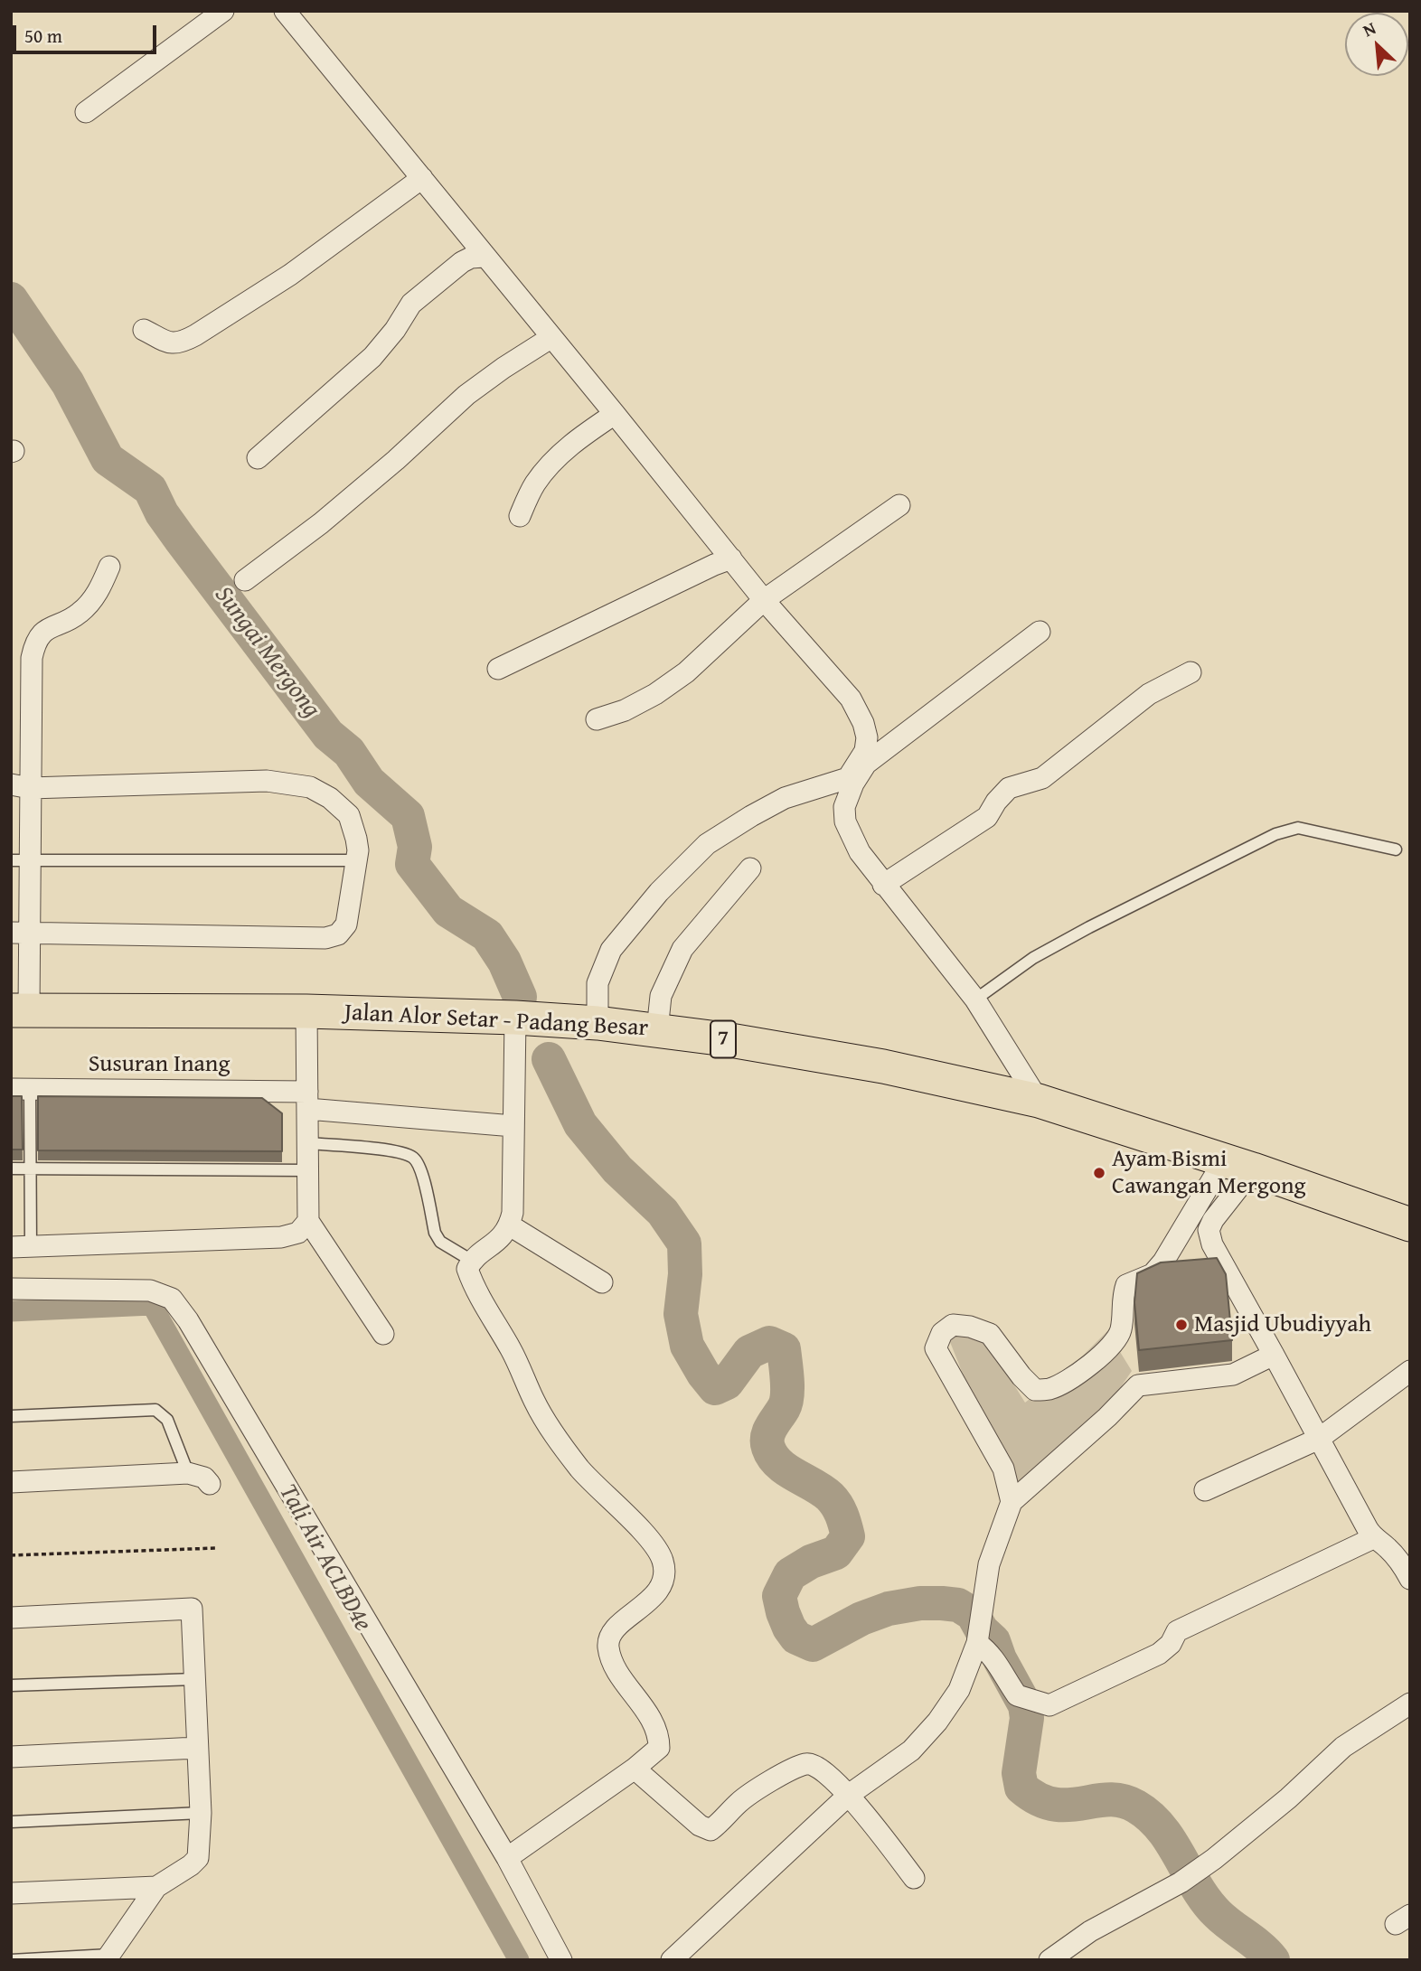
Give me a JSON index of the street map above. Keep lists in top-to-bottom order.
{
  "streets": {
    "main road": ["Jalan Alor Setar - Padang Besar", "7"],
    "street": ["Susuran Inang"]
  },
  "water": ["Sungai Mergong", "Tali Air ACLBD4e"],
  "places": ["Ayam Bismi Cawangan Mergong", "Masjid Ubudiyyah"],
  "scale_bar": "50 m",
  "north": "top left"
}
